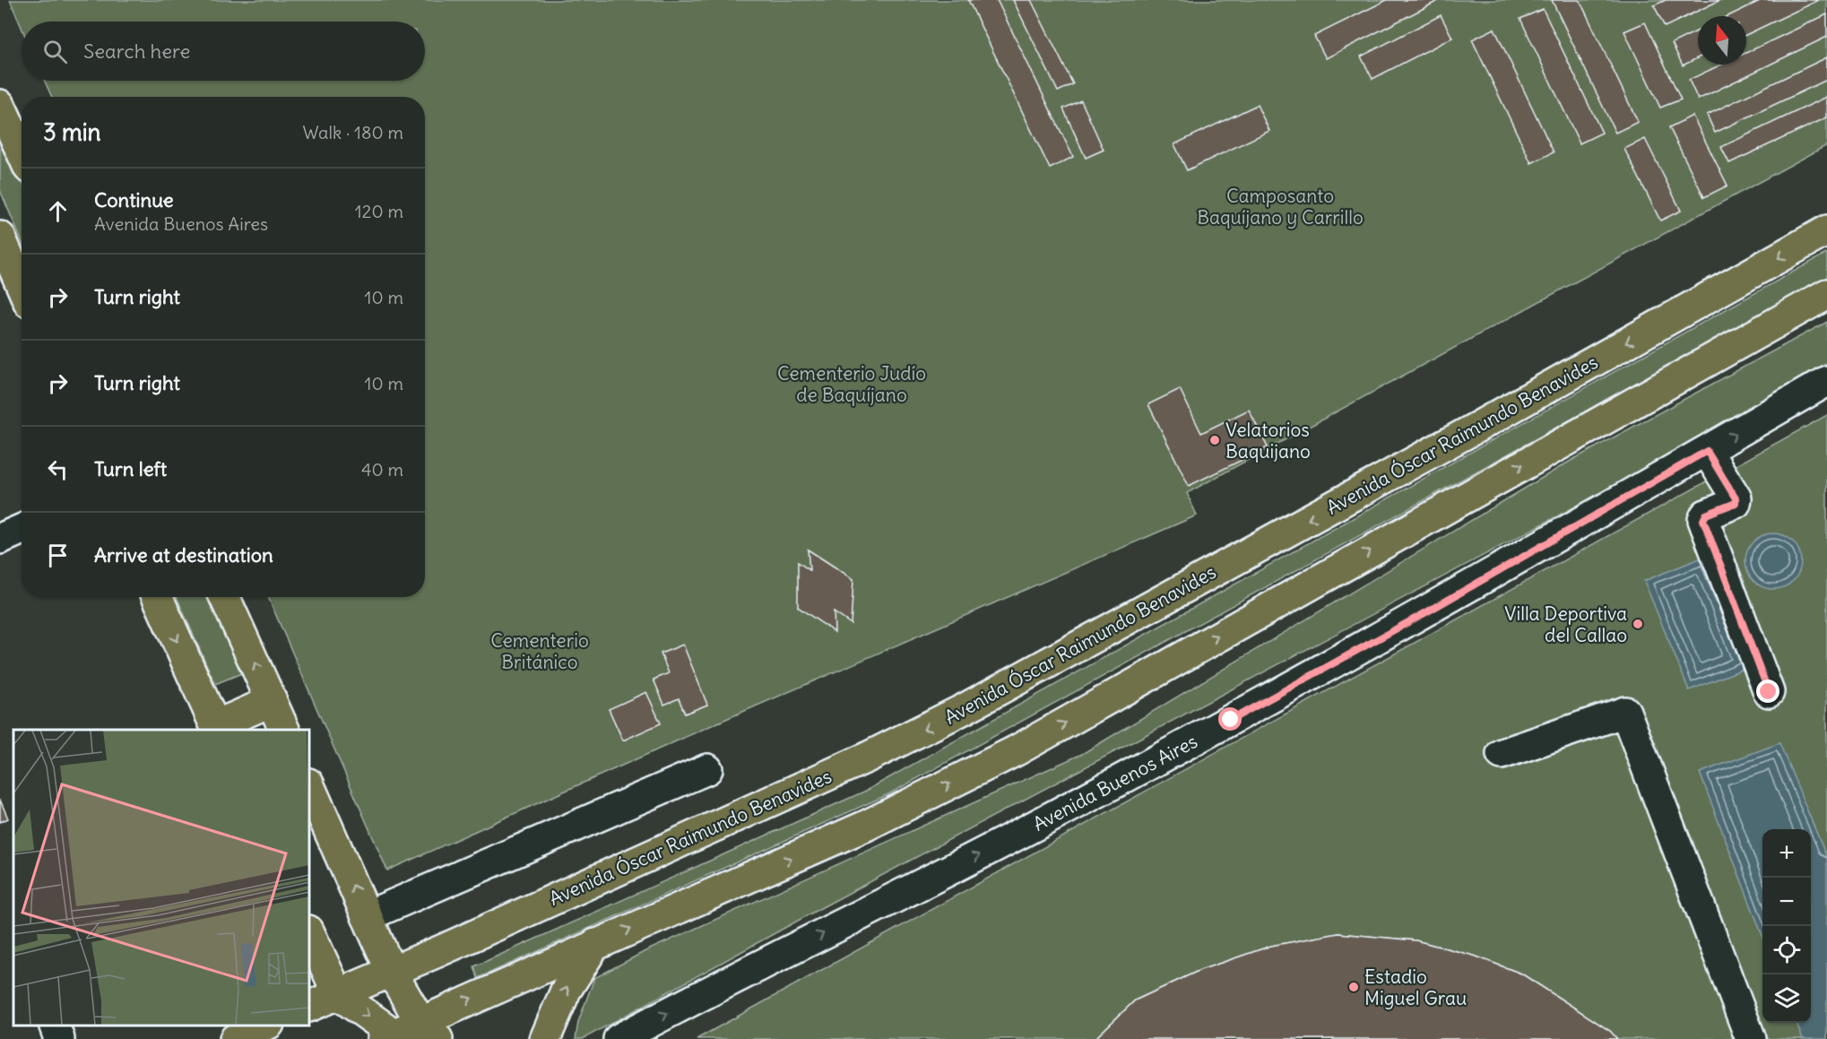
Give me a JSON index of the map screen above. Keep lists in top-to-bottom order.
{
  "streets": {
    "main road": ["Avenida Óscar Raimundo Benavides"],
    "street": ["Avenida Buenos Aires"]
  },
  "one_way": ["Avenida Buenos Aires"],
  "parks": ["Camposanto Baquíjano y Carrillo", "Cementerio Judío de Baquíjano", "Cementerio Británico"],
  "places": ["Velatorios Baquijano", "Villa Deportiva del Callao", "Estadio Miguel Grau"],
  "north": "top",
  "page": {
    "search": "Search here",
    "heading": ["3 min", "Walk · 180 m"],
    "list": [
      ["Continue", "Avenida Buenos Aires", "120 m"],
      ["Turn right", "10 m"],
      ["Turn right", "10 m"],
      ["Turn left", "40 m"],
      "Arrive at destination"
    ],
    "map_buttons": ["+", "−"]
  }
}
